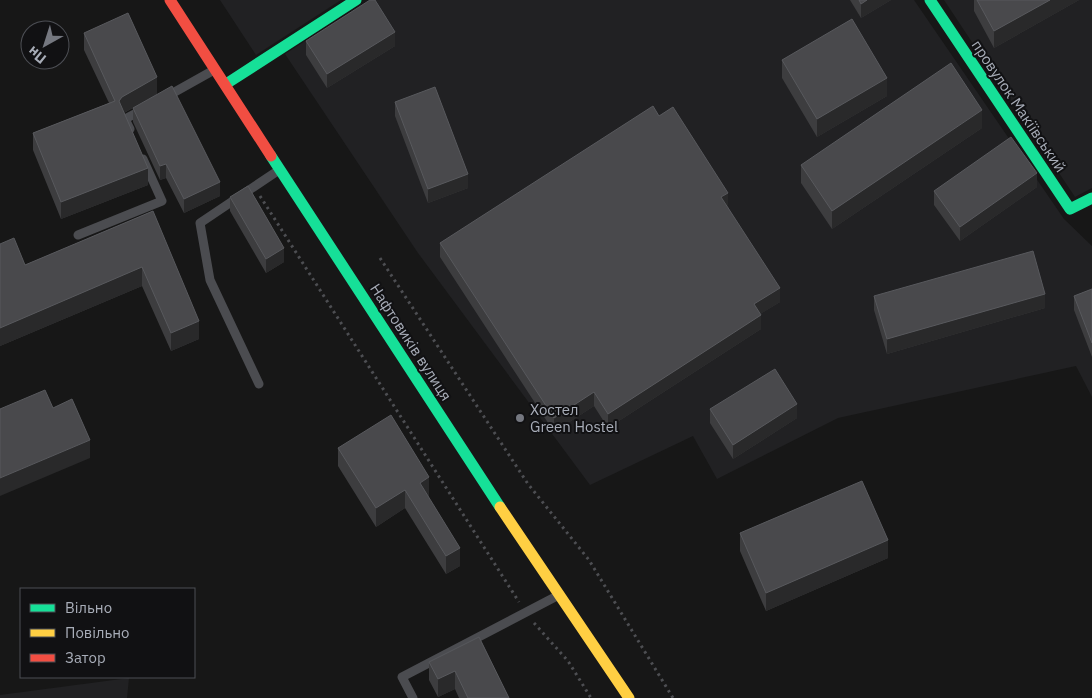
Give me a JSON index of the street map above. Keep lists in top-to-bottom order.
{
  "streets": {
    "street": ["провулок Макіївський", "Нафтовиків вулиця"]
  },
  "places": ["Хостел Green Hostel"],
  "legend": ["Вільно", "Повільно", "Затор"],
  "north": "bottom left"
}
